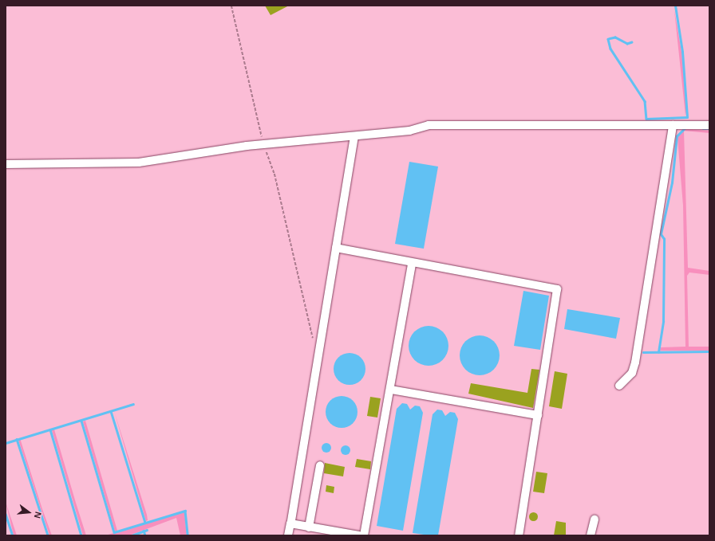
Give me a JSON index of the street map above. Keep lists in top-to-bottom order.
{
  "north": "right"
}
